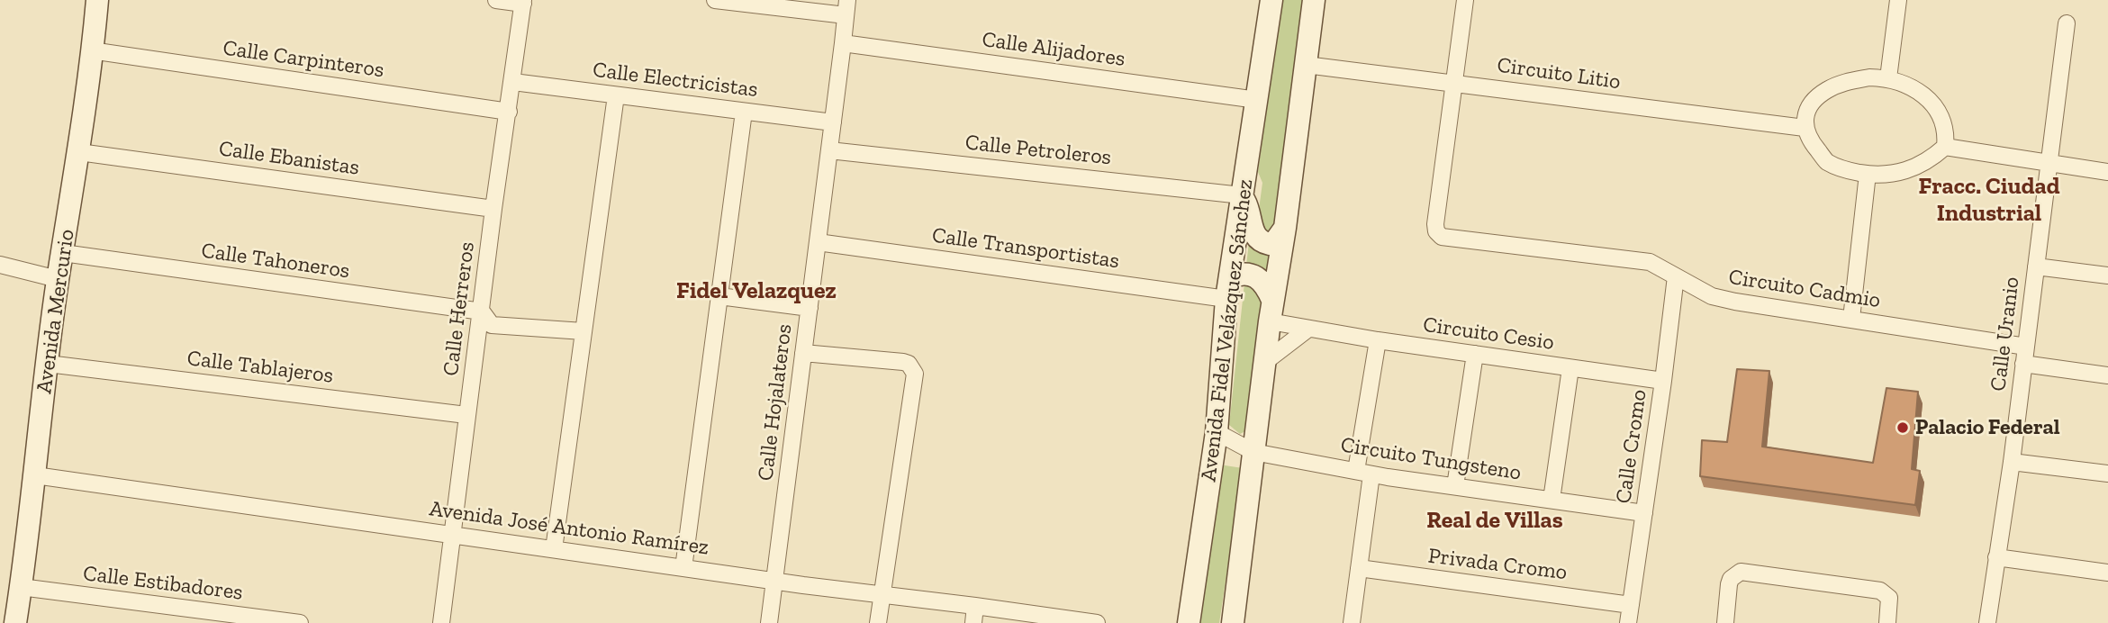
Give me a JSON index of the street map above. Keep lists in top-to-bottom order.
{
  "streets": {
    "main road": ["Avenida Mercurio", "Avenida Fidel Velázquez Sánchez"],
    "street": [
      "Calle Alijadores",
      "Calle Carpinteros",
      "Circuito Litio",
      "Calle Electricistas",
      "Calle Petroleros",
      "Calle Ebanistas",
      "Calle Transportistas",
      "Calle Tahoneros",
      "Circuito Cadmio",
      "Calle Herreros",
      "Circuito Cesio",
      "Calle Uranio",
      "Calle Tablajeros",
      "Calle Hojalateros",
      "Calle Cromo",
      "Circuito Tungsteno",
      "Avenida José Antonio Ramírez",
      "Privada Cromo",
      "Calle Estibadores"
    ]
  },
  "crossings": [
    ["Calle Alijadores", "Avenida Fidel Velázquez Sánchez"],
    ["Calle Alijadores", "Calle Hojalateros"],
    ["Calle Carpinteros", "Calle Herreros"],
    ["Calle Carpinteros", "Avenida Mercurio"],
    ["Circuito Litio", "Circuito Cadmio"],
    ["Circuito Litio", "Avenida Fidel Velázquez Sánchez"],
    ["Calle Electricistas", "Calle Herreros"],
    ["Calle Electricistas", "Calle Hojalateros"],
    ["Calle Petroleros", "Avenida Fidel Velázquez Sánchez"],
    ["Calle Petroleros", "Calle Hojalateros"],
    ["Calle Ebanistas", "Calle Herreros"],
    ["Calle Ebanistas", "Avenida Mercurio"],
    ["Calle Transportistas", "Avenida Fidel Velázquez Sánchez"],
    ["Calle Transportistas", "Calle Hojalateros"],
    ["Calle Tahoneros", "Calle Herreros"],
    ["Calle Tahoneros", "Avenida Mercurio"],
    ["Circuito Cadmio", "Calle Uranio"],
    ["Circuito Cadmio", "Calle Cromo"],
    ["Calle Herreros", "Calle Tablajeros"],
    ["Calle Herreros", "Avenida José Antonio Ramírez"],
    ["Avenida Mercurio", "Calle Tablajeros"],
    ["Avenida Mercurio", "Avenida José Antonio Ramírez"],
    ["Avenida Mercurio", "Calle Estibadores"],
    ["Avenida Fidel Velázquez Sánchez", "Circuito Cesio"],
    ["Avenida Fidel Velázquez Sánchez", "Circuito Tungsteno"],
    ["Circuito Cesio", "Calle Cromo"],
    ["Calle Hojalateros", "Avenida José Antonio Ramírez"],
    ["Calle Cromo", "Circuito Tungsteno"],
    ["Calle Cromo", "Privada Cromo"]
  ],
  "districts": ["Fracc. Ciudad Industrial", "Fidel Velazquez", "Real de Villas"],
  "places": ["Palacio Federal"]
}
